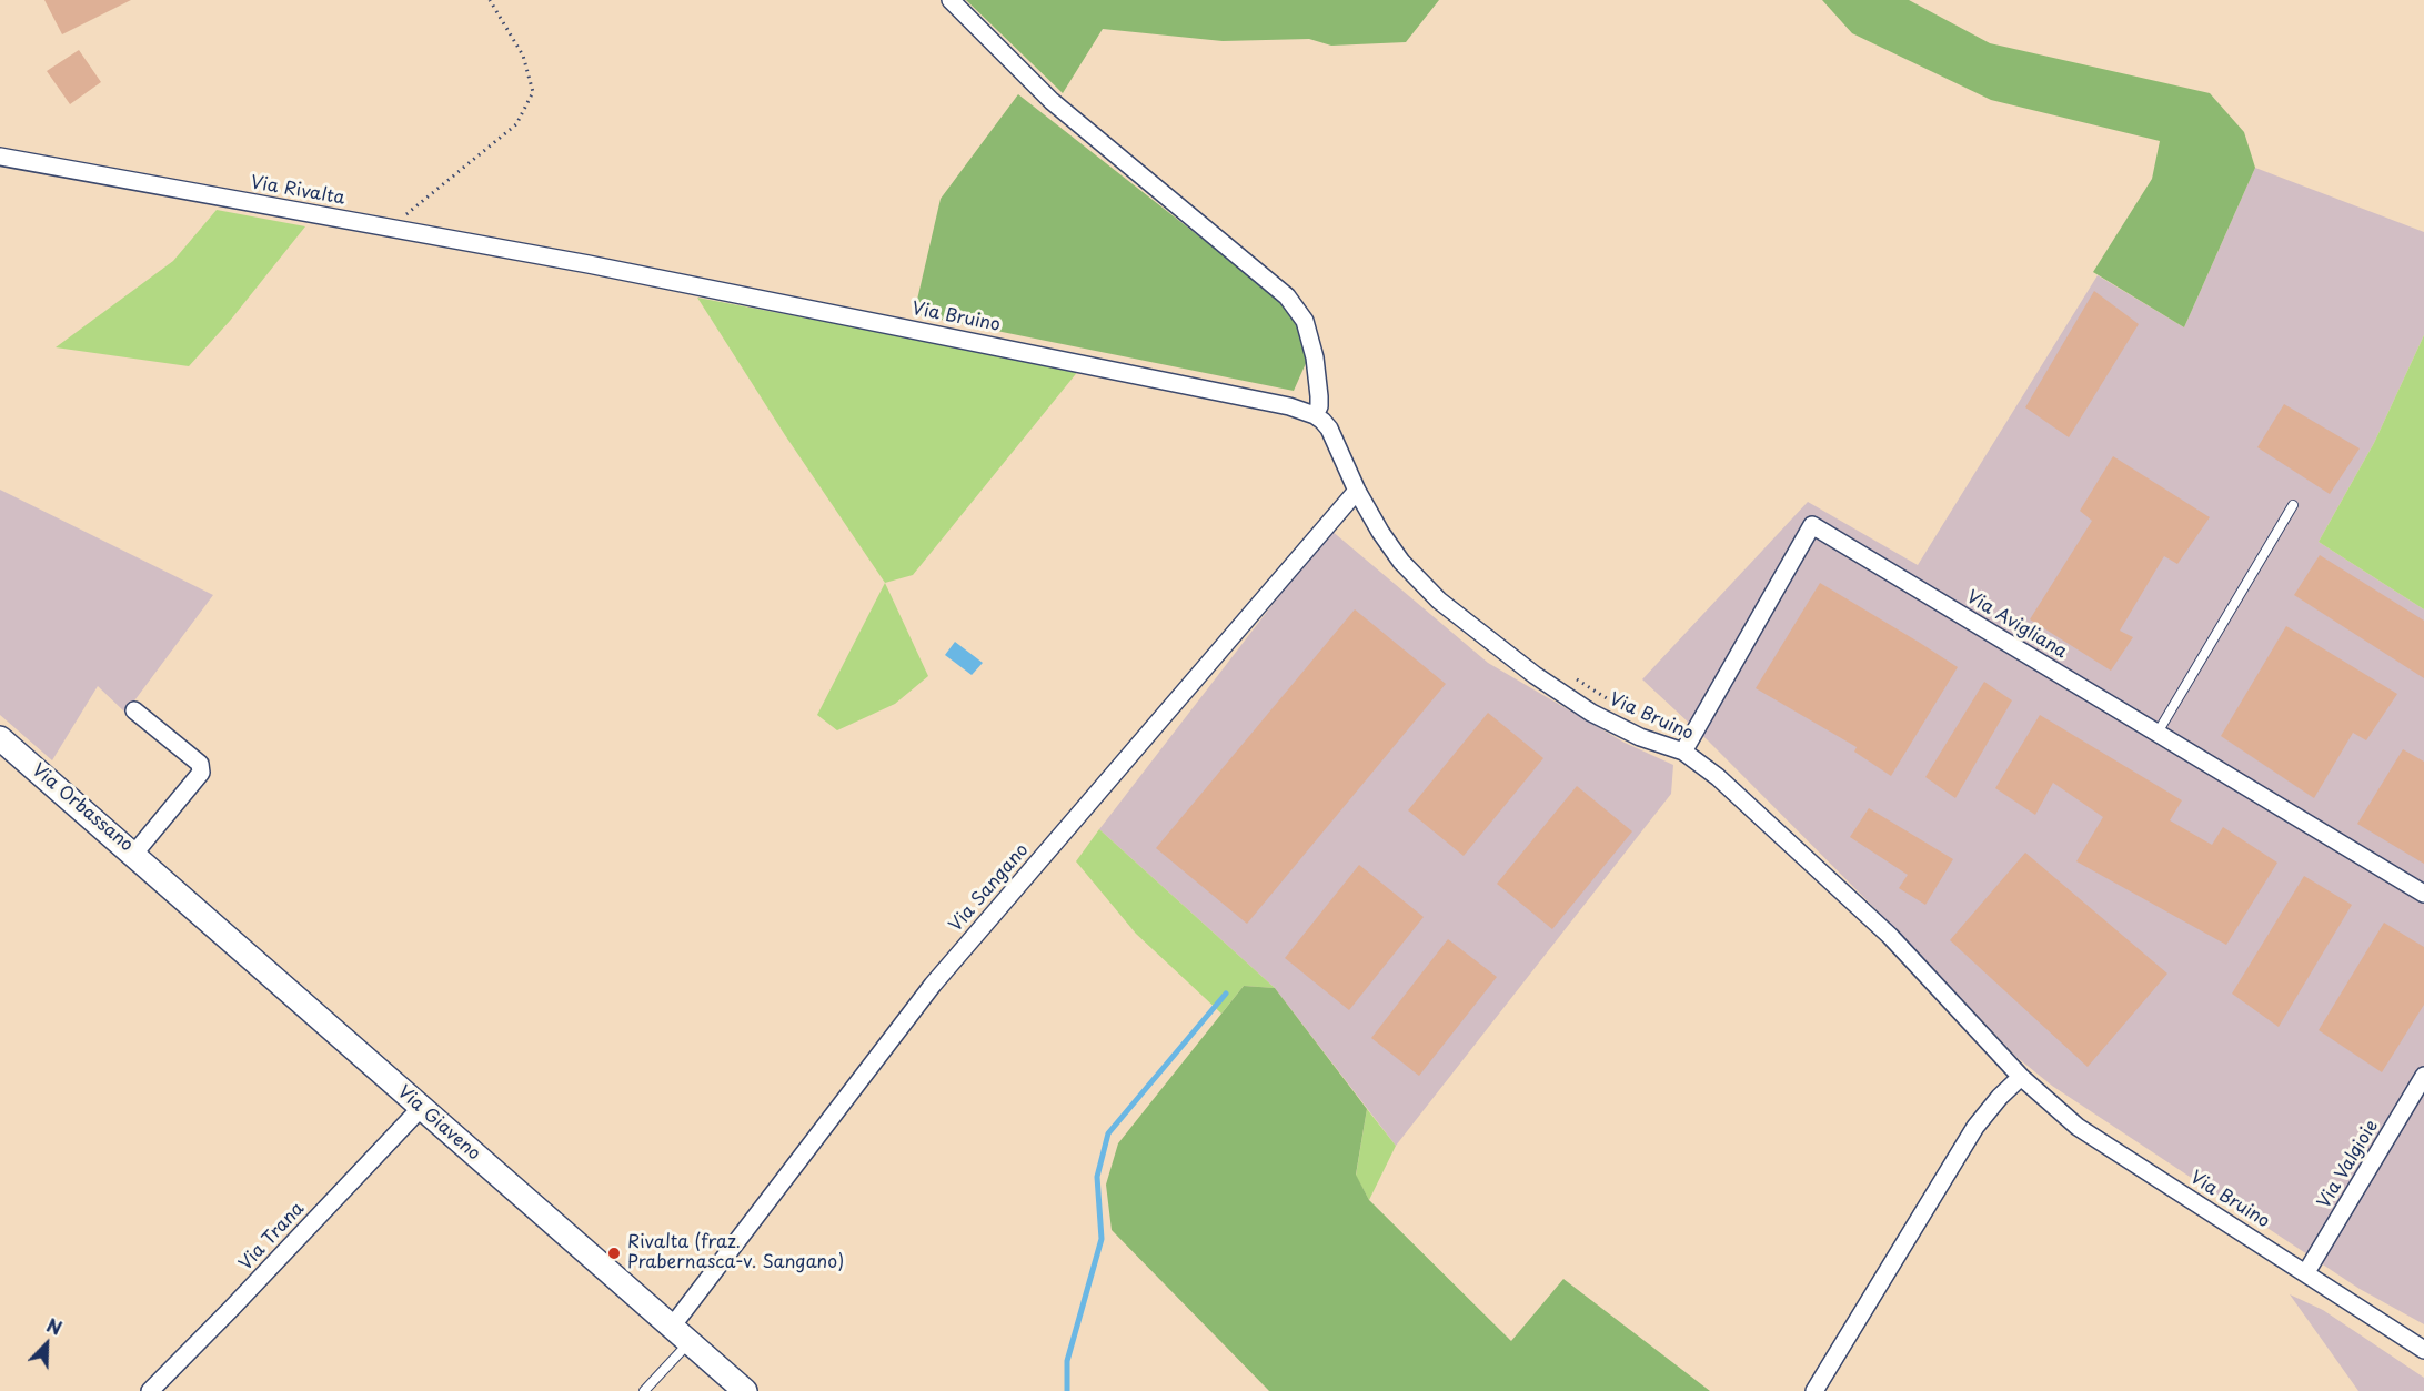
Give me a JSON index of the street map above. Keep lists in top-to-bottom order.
{
  "streets": {
    "main road": ["Via Orbassano", "Via Giaveno"],
    "street": [
      "Via Rivalta",
      "Via Bruino",
      "Via Avigliana",
      "Via Sangano",
      "Via Valgioie",
      "Via Trana"
    ]
  },
  "crossings": [
    ["Via Rivalta", "Via Bruino"],
    ["Via Bruino", "Via Avigliana"],
    ["Via Bruino", "Via Sangano"],
    ["Via Bruino", "Via Valgioie"],
    ["Via Orbassano", "Via Giaveno"],
    ["Via Sangano", "Via Giaveno"],
    ["Via Giaveno", "Via Trana"]
  ],
  "places": ["Rivalta (fraz. Prabernasca-v. Sangano)"],
  "north": "top right"
}
